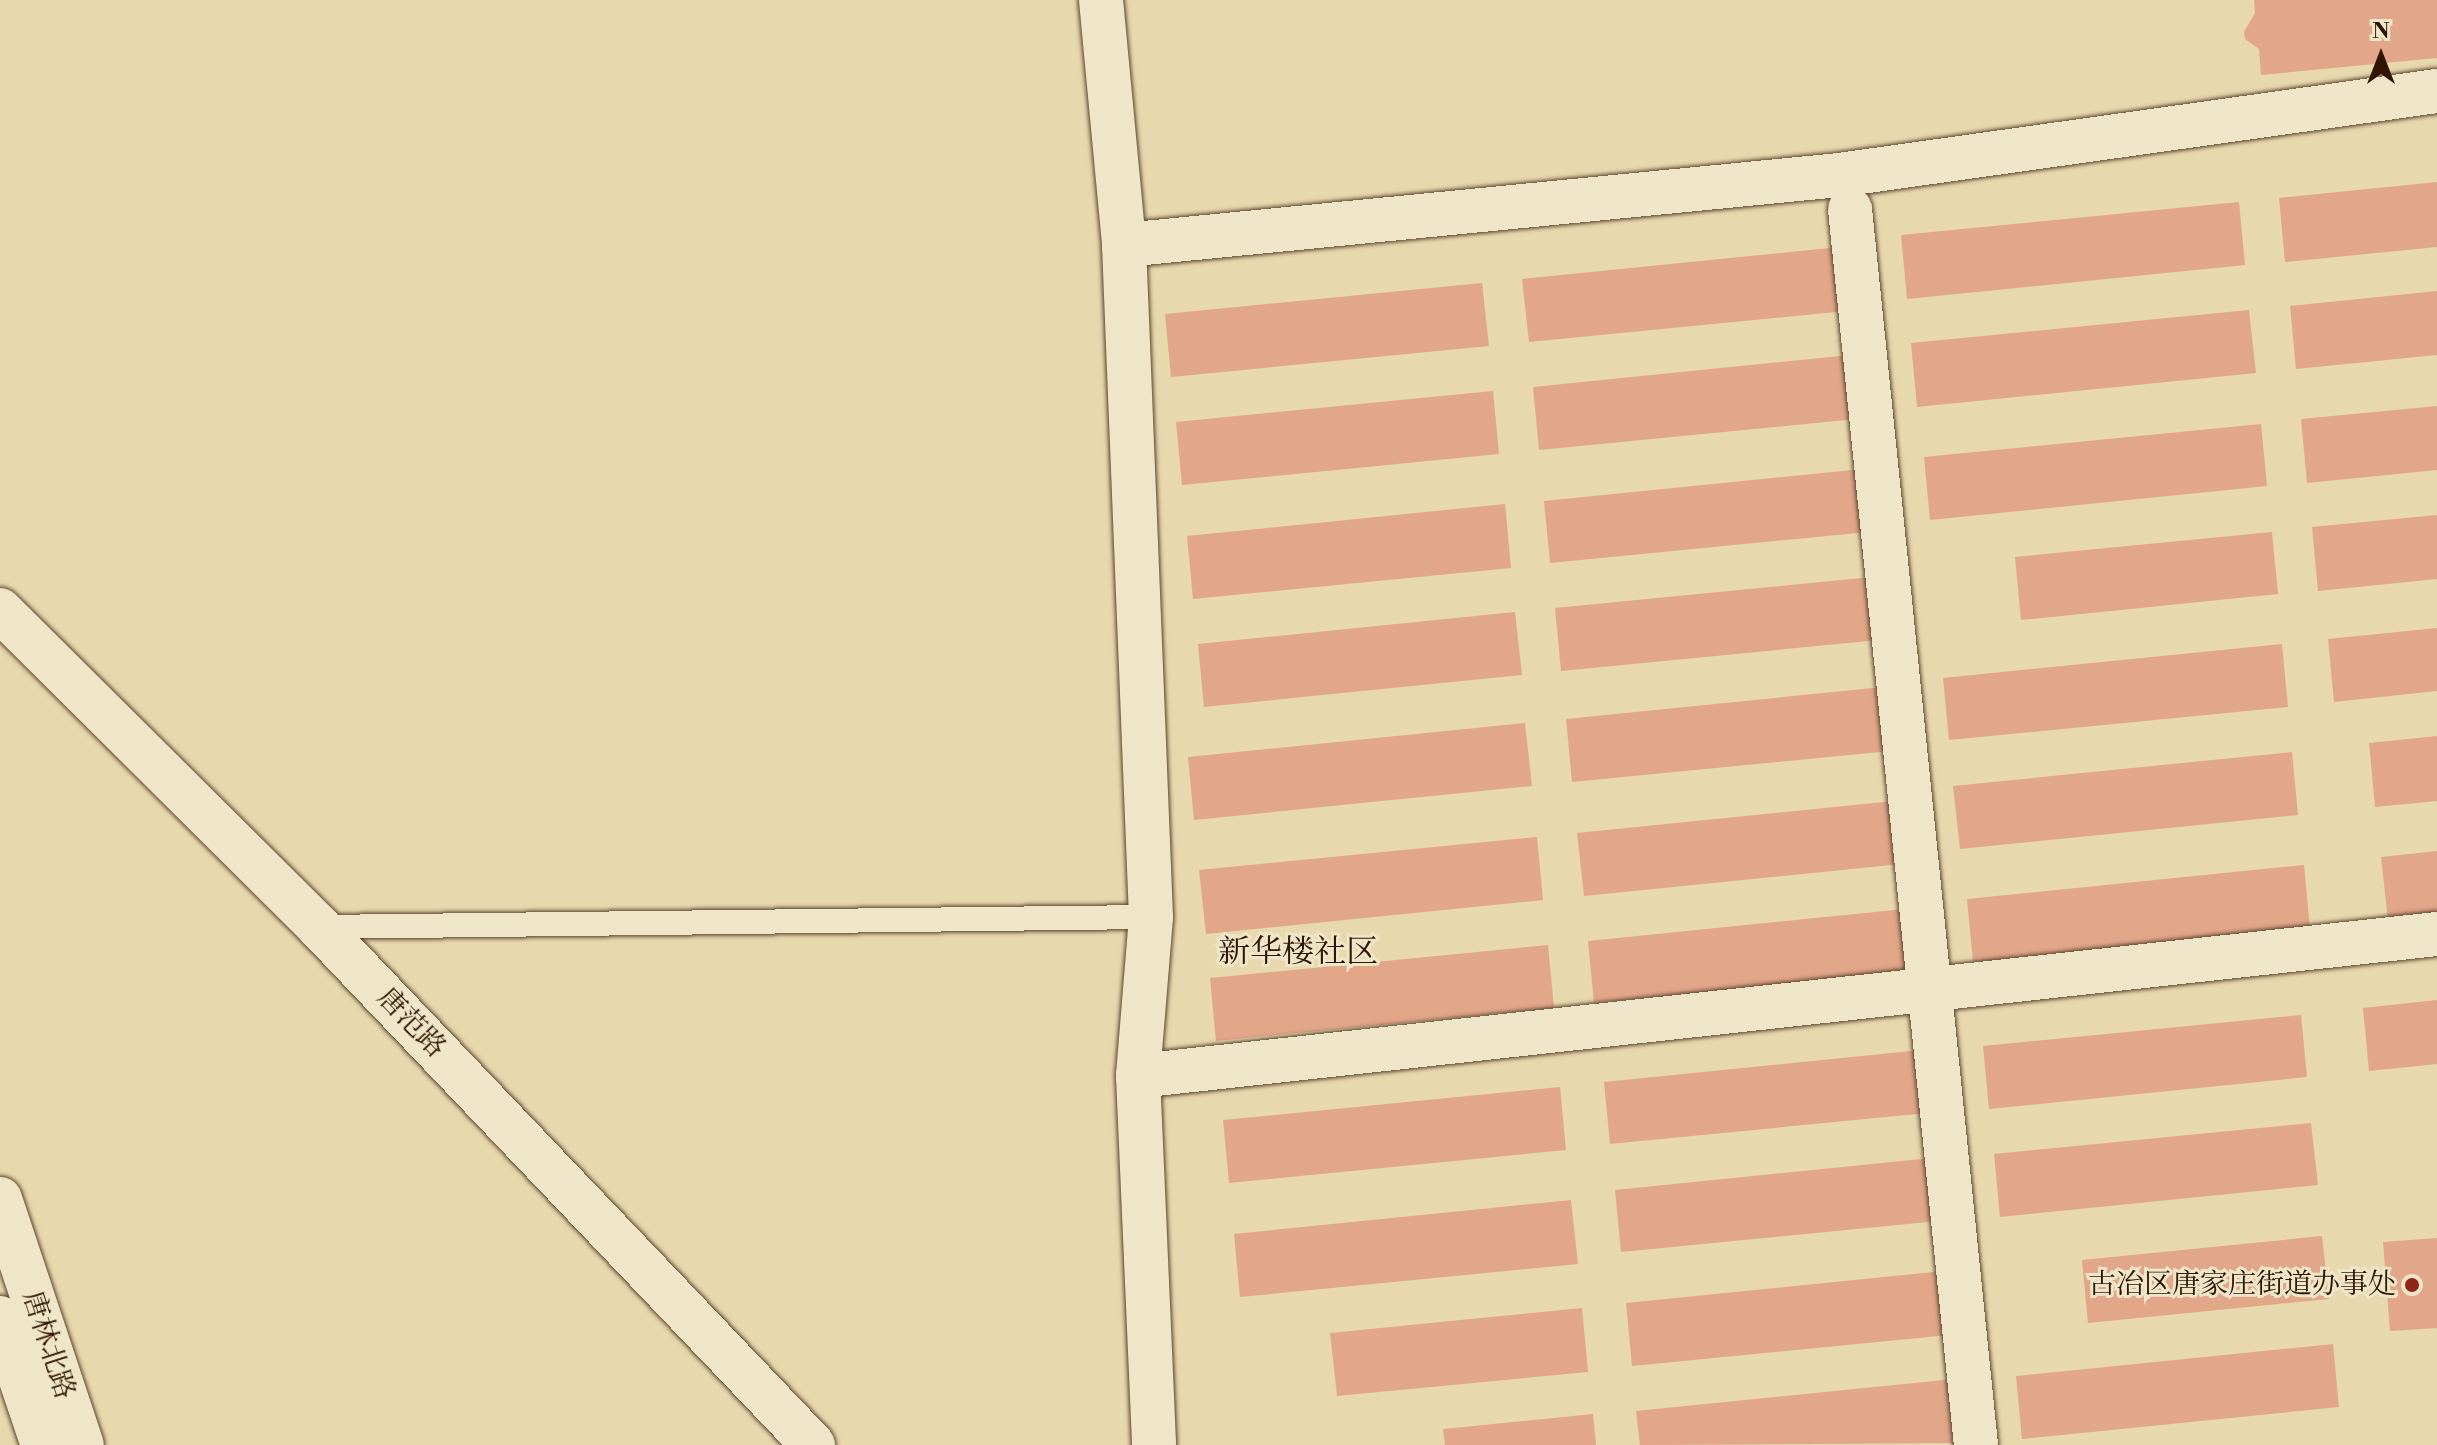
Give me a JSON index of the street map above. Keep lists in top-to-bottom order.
{
  "streets": {
    "street": ["唐范路", "唐林北路"]
  },
  "districts": ["新华楼社区"],
  "places": ["古冶区唐家庄街道办事处"],
  "north": "top"
}
